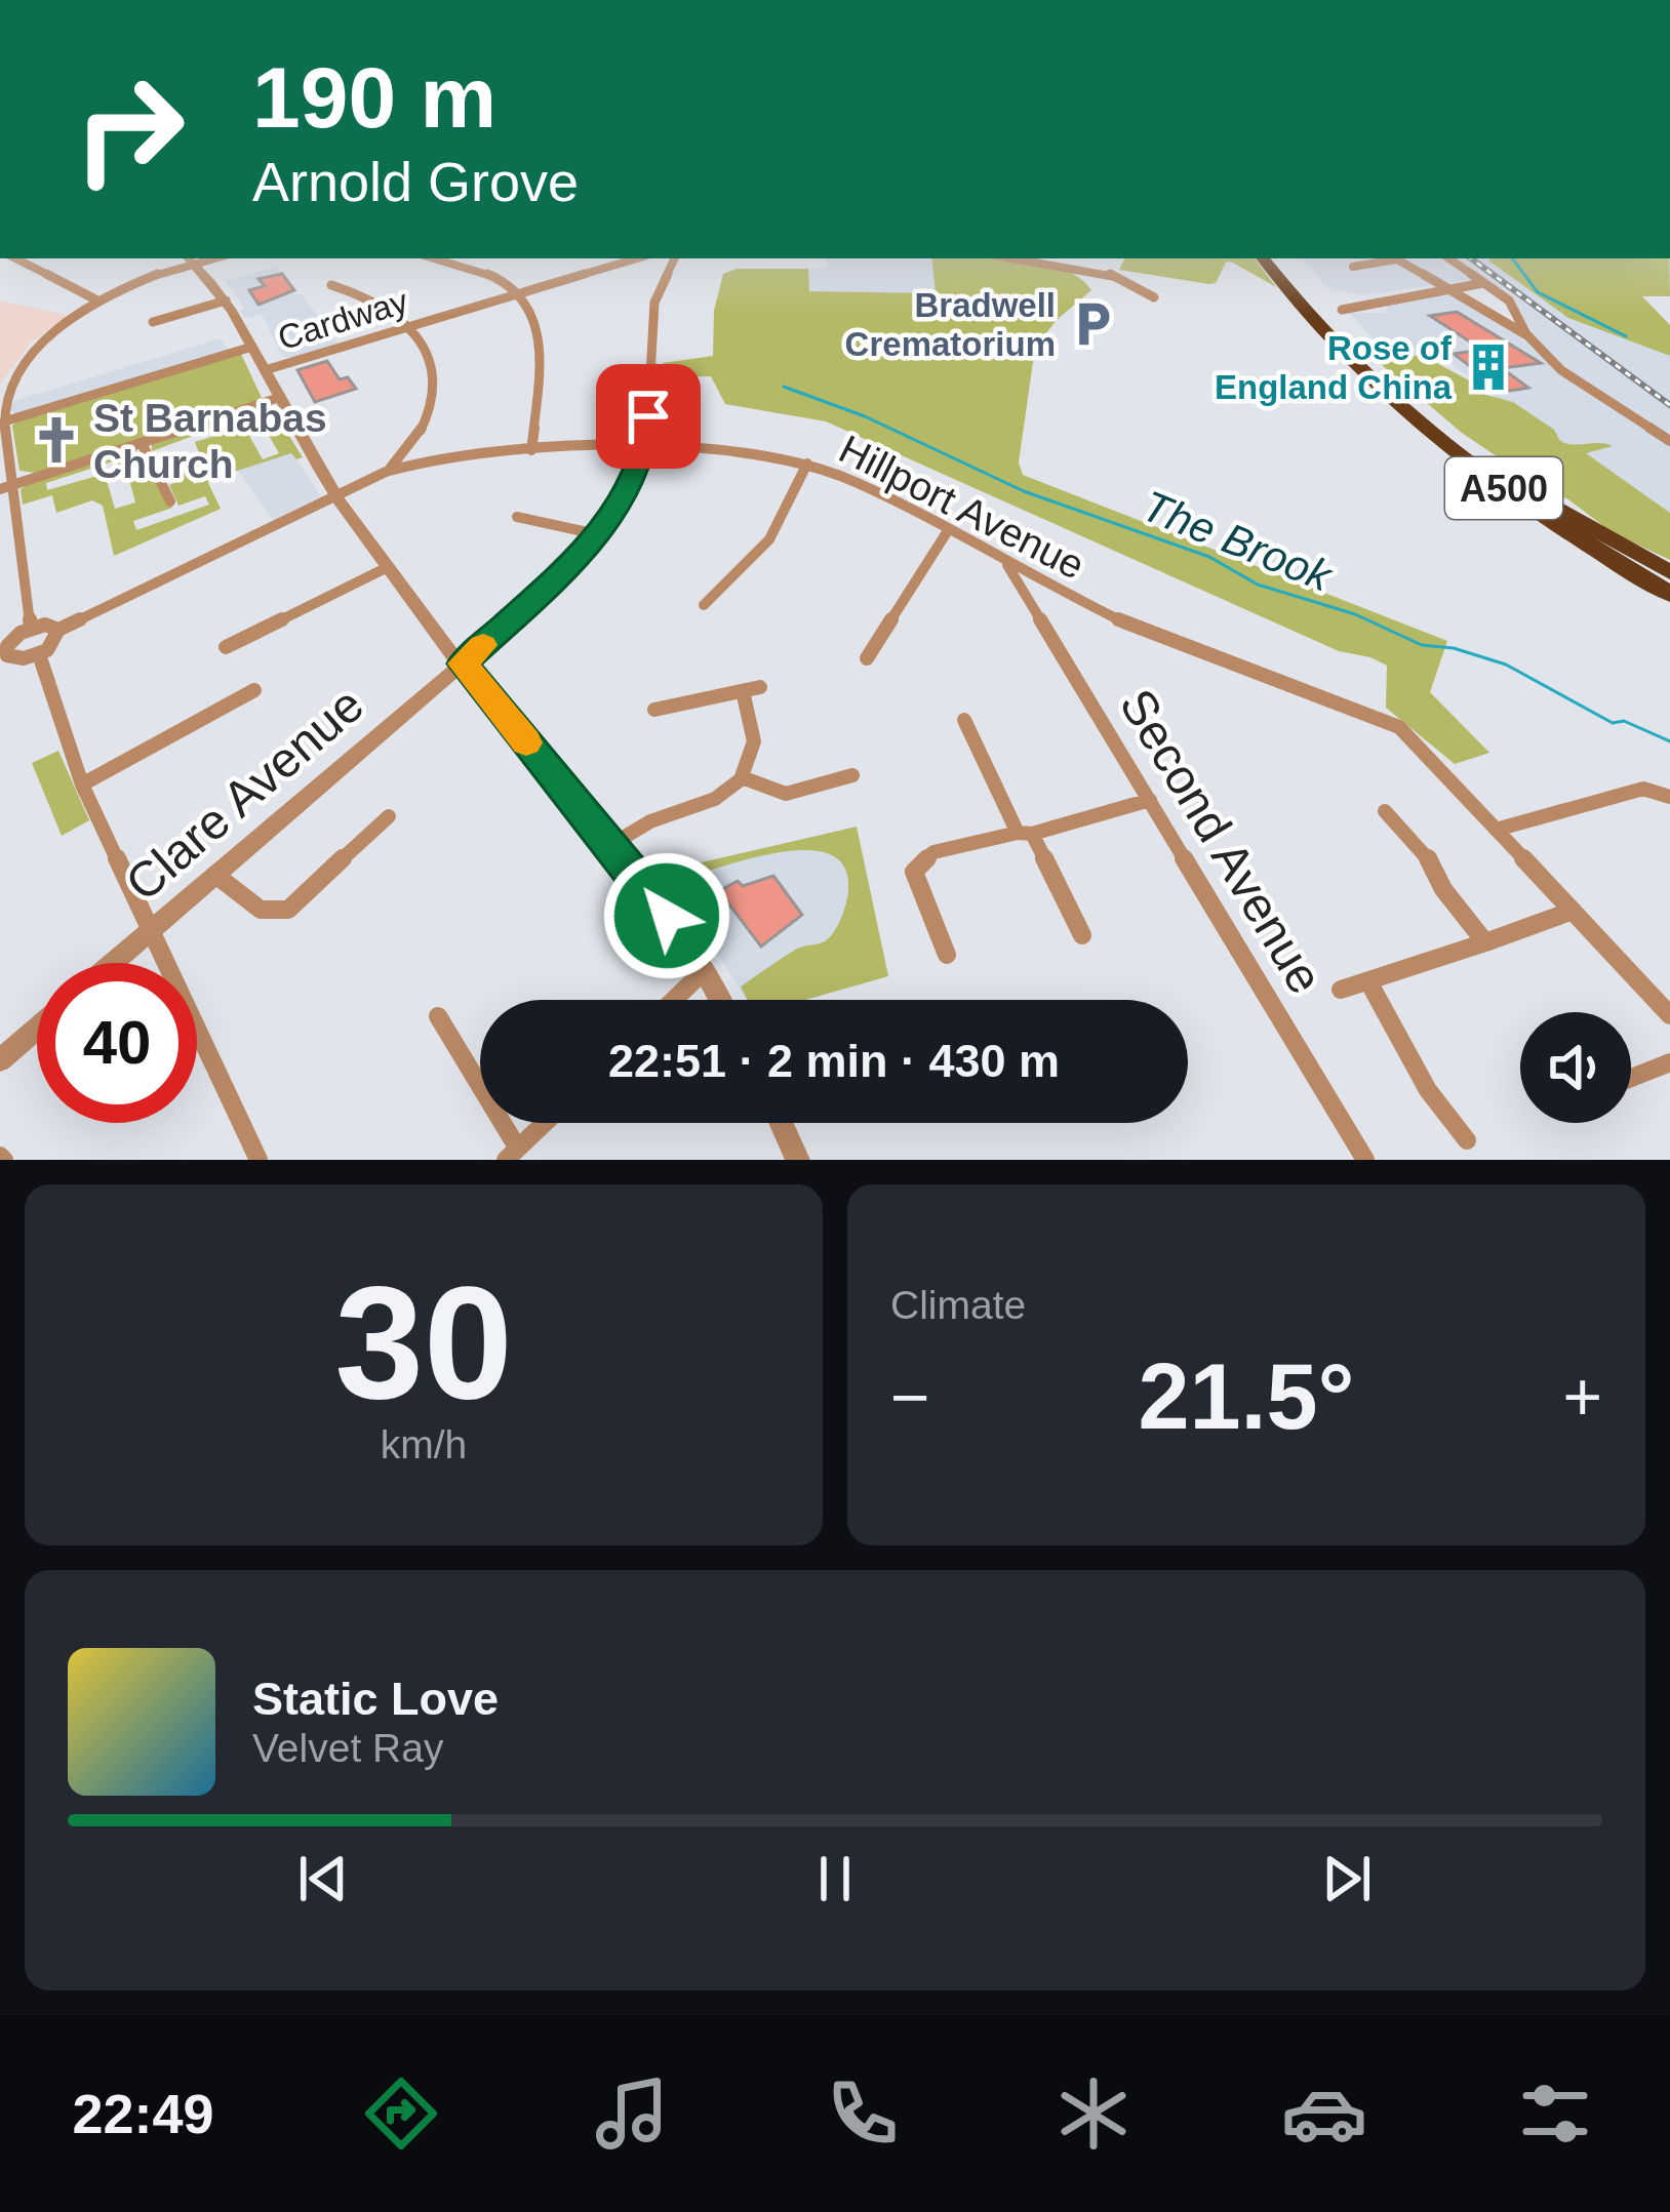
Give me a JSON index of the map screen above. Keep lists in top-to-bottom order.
{
  "streets": {
    "highway": ["A500"],
    "street": [
      "Cardway",
      "Hillport Avenue",
      "Clare Avenue",
      "Second Avenue"
    ]
  },
  "crossings": [
    ["Hillport Avenue", "Second Avenue"]
  ],
  "water": ["The Brook"],
  "places": {
    "parking": ["Bradwell Crematorium"],
    "building": ["Rose of England China"],
    "church": ["St Barnabas Church"]
  },
  "page": {
    "turn": ["190 m", "Arnold Grove"],
    "limit": "40",
    "trip": "22:51 · 2 min · 430 m",
    "tile": [
      ["30", "km/h"],
      "Climate"
    ],
    "heat": ["−", "21.5°", "+"],
    "song": ["Static Love", "Velvet Ray"],
    "tabs": "22:49"
  }
}
